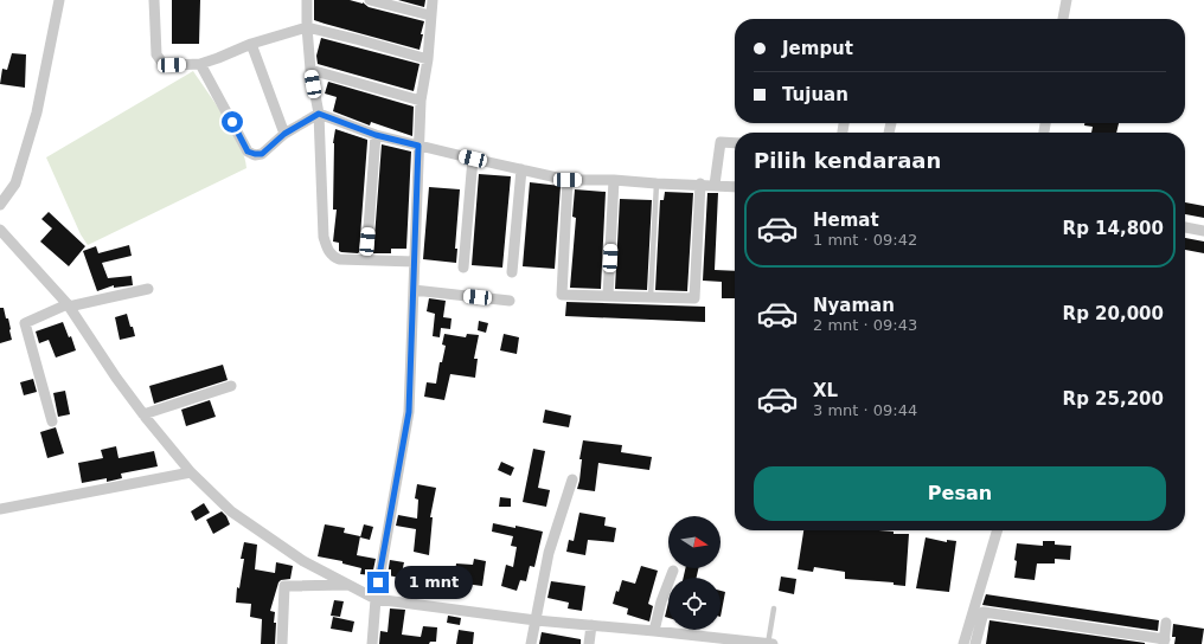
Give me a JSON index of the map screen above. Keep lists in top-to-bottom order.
{
  "north": "right",
  "page": {
    "banner": ["Jemput", "Tujuan"],
    "heading": "Pilih kendaraan",
    "list": [
      {
        "name": "Hemat",
        "note": "1 mnt · 09:42",
        "value": "Rp 14,800"
      },
      {
        "name": "Nyaman",
        "note": "2 mnt · 09:43",
        "value": "Rp 20,000"
      },
      {
        "name": "XL",
        "note": "3 mnt · 09:44",
        "value": "Rp 25,200"
      }
    ],
    "buttons": "Pesan",
    "bubble": "1 mnt"
  }
}
